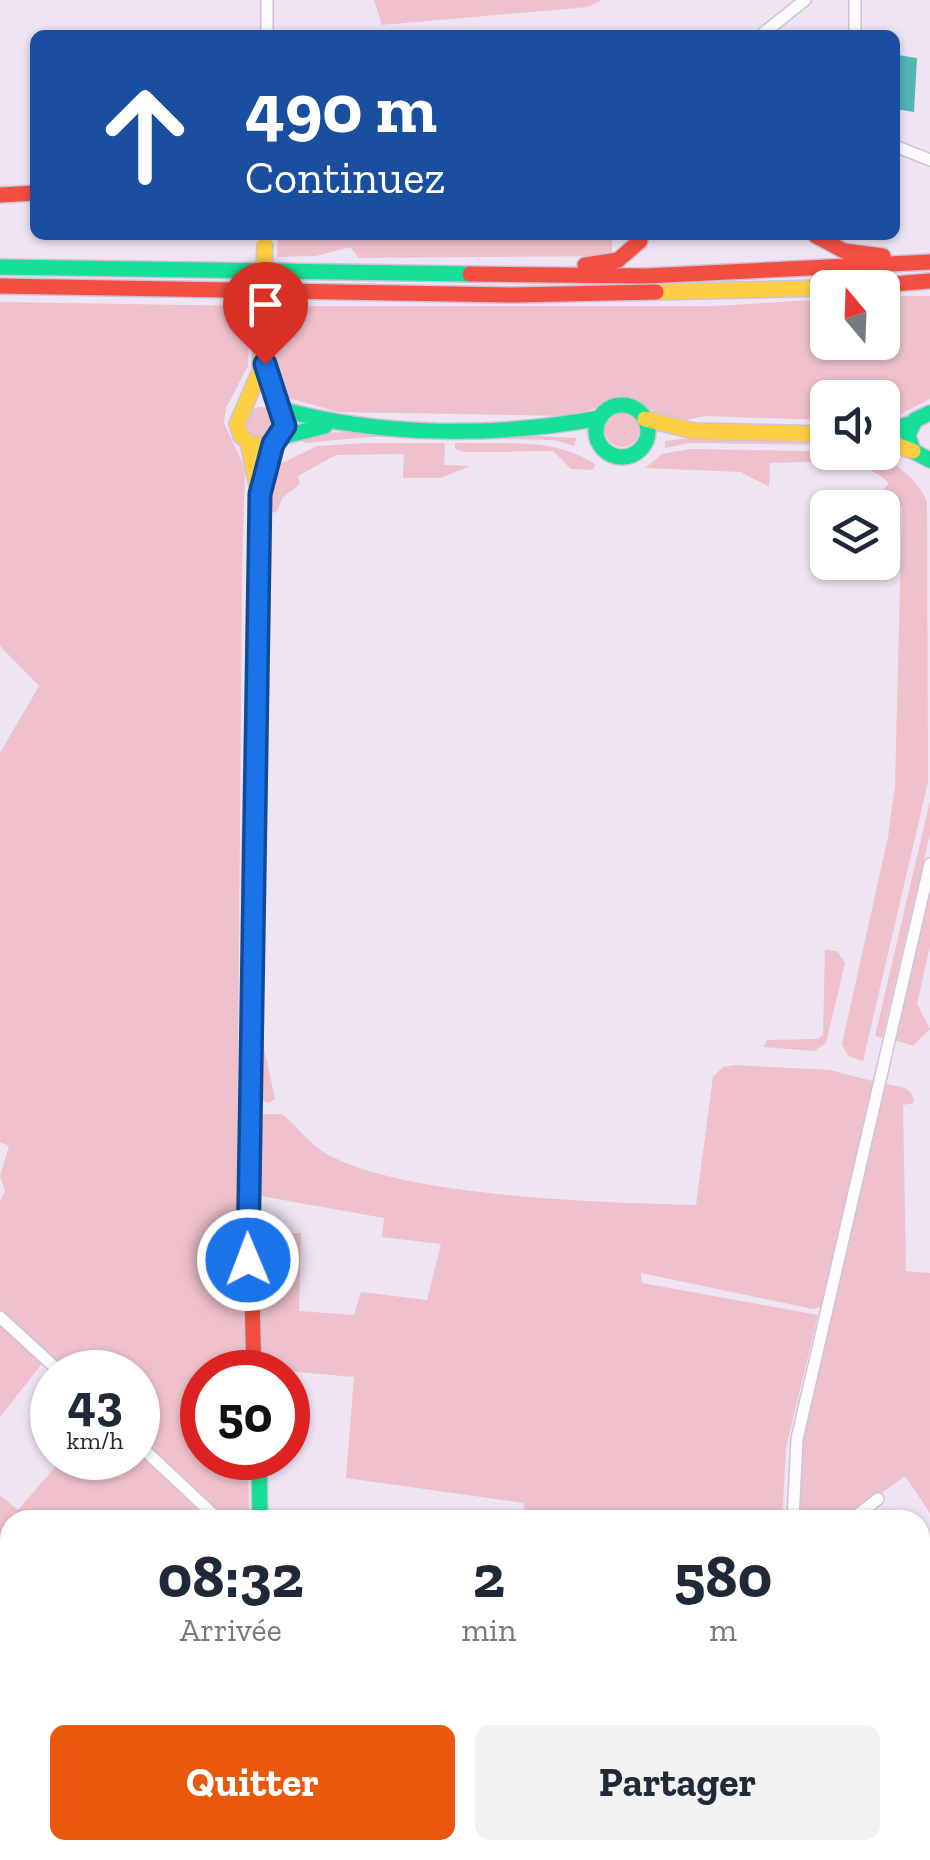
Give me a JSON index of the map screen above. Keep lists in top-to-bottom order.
{
  "north": "top",
  "page": {
    "turn": ["490 m", "Continuez"],
    "speed": "43 km/h",
    "limit": "50",
    "eta": [
      "08:32",
      "Arrivée",
      "2",
      "min",
      "580",
      "m"
    ],
    "buttons": ["Quitter", "Partager"]
  }
}
